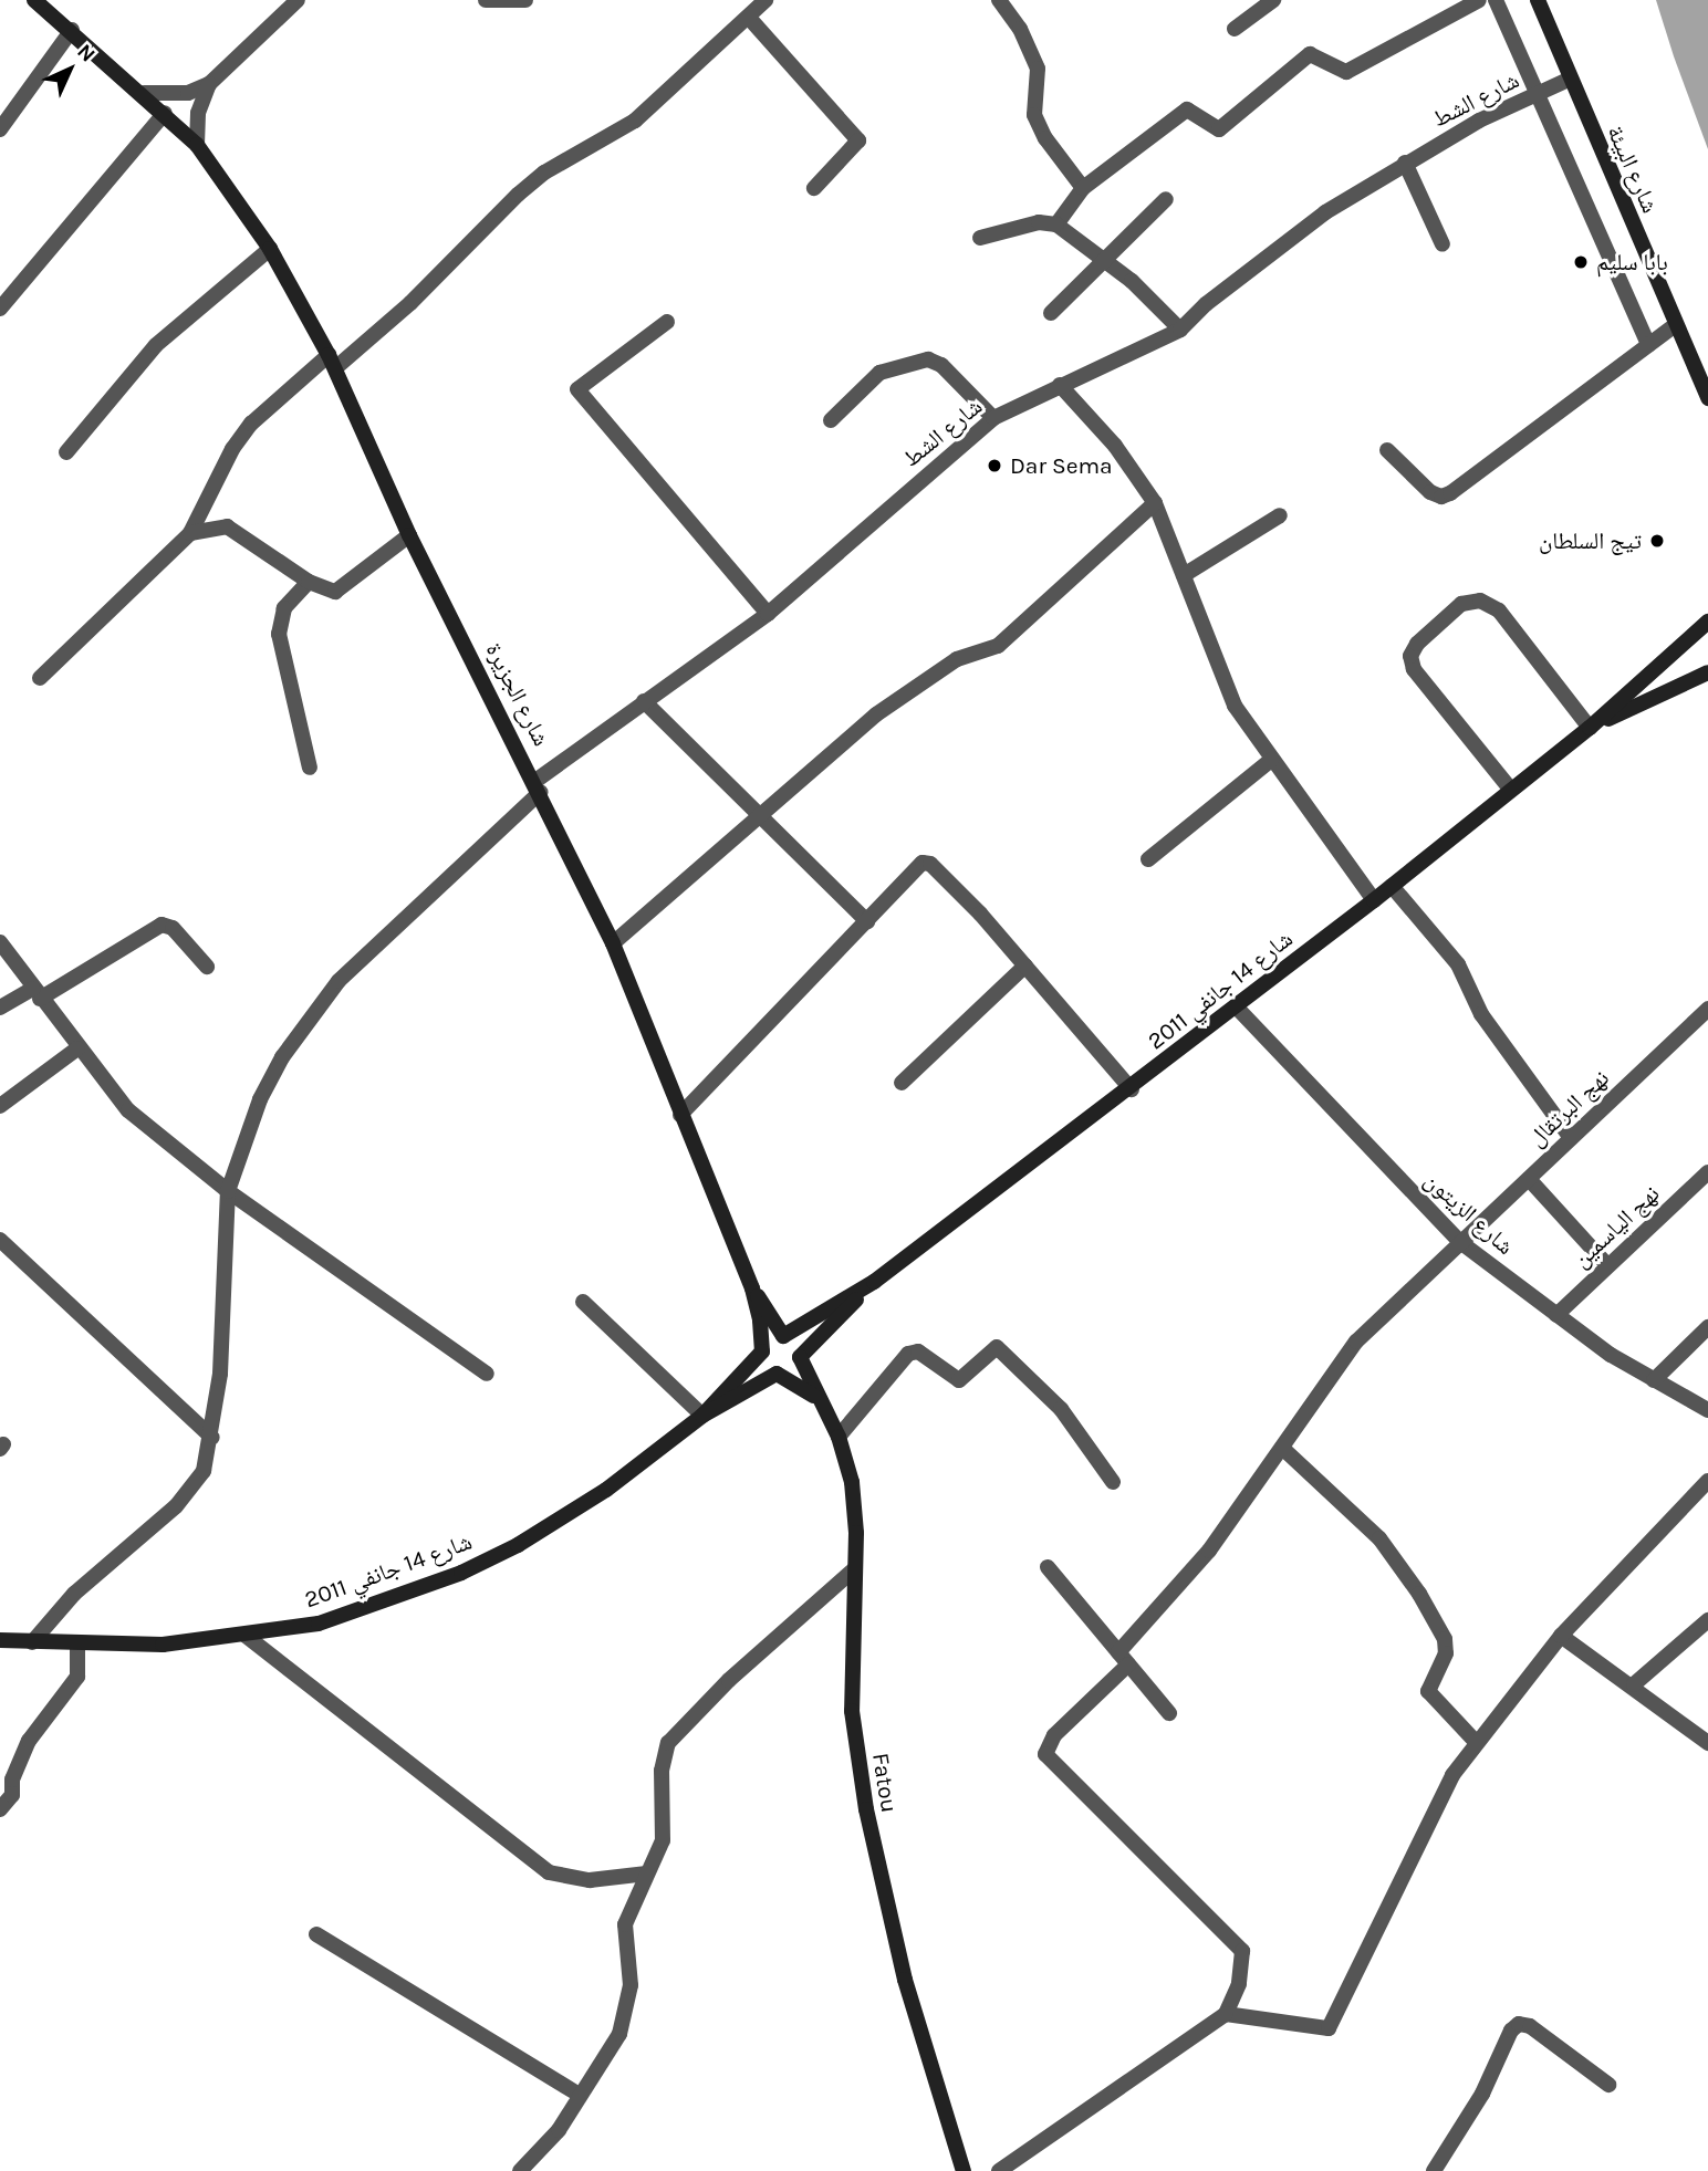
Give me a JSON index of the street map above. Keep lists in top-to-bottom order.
{
  "streets": {
    "main road": [
      "شارع البيئة",
      "شارع الجزيرة",
      "شارع 14 جانفي 2011",
      "Fatou"
    ],
    "street": [
      "شارع الشط",
      "نهج البرتقال",
      "شارع الزيتون",
      "نهج الياسمين"
    ]
  },
  "crossings": [
    ["شارع الشط", "شارع البيئة"],
    ["شارع الشط", "شارع الجزيرة"],
    ["شارع الشط", "شارع 14 جانفي 2011"],
    ["شارع الجزيرة", "شارع 14 جانفي 2011"],
    ["شارع الجزيرة", "Fatou"],
    ["شارع 14 جانفي 2011", "شارع الزيتون"],
    ["شارع 14 جانفي 2011", "Fatou"],
    ["نهج البرتقال", "شارع الزيتون"],
    ["شارع الزيتون", "نهج الياسمين"]
  ],
  "places": ["بابا سليم", "Dar Sema", "تيج السلطان"],
  "north": "top right"
}
